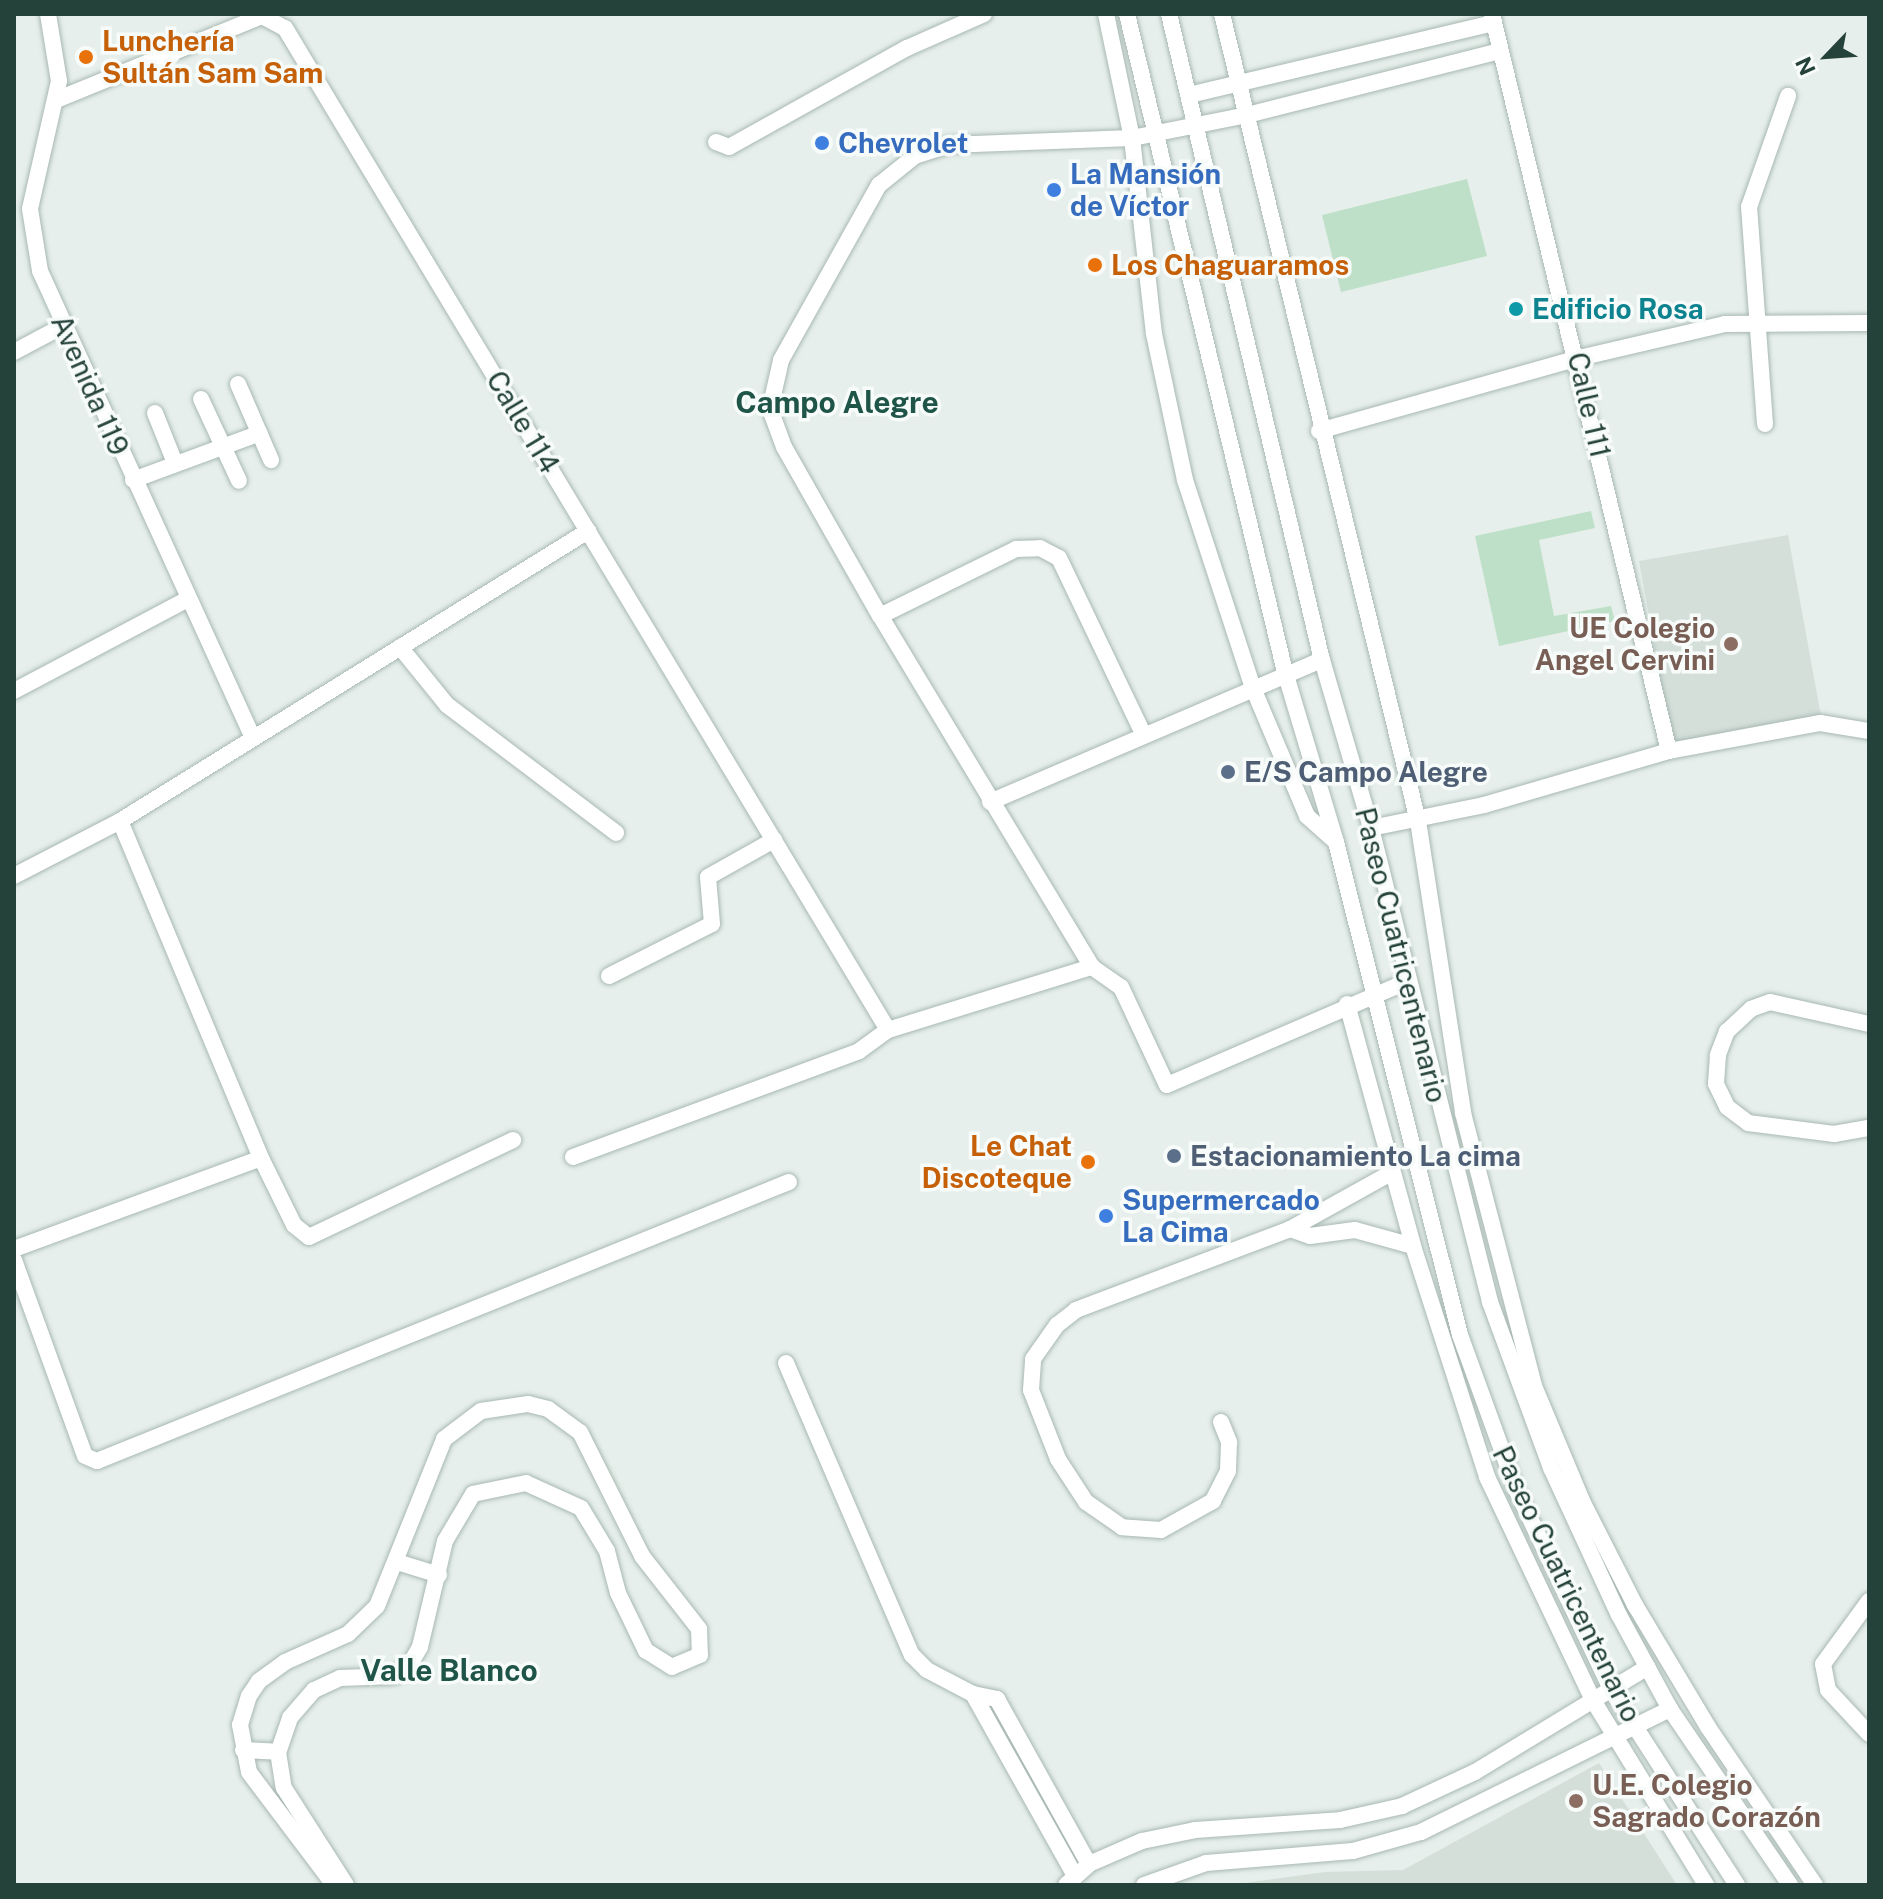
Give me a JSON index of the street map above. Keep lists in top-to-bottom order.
{
  "streets": {
    "street": [
      "Avenida 119",
      "Calle 111",
      "Calle 114",
      "Paseo Cuatricentenario"
    ]
  },
  "crossings": [
    ["Avenida 119", "Calle 114"]
  ],
  "districts": ["Campo Alegre", "Valle Blanco"],
  "places": [
    "Lunchería Sultán Sam Sam",
    "Chevrolet",
    "La Mansión de Víctor",
    "Los Chaguaramos",
    "Edificio Rosa",
    "UE Colegio Angel Cervini",
    "E/S Campo Alegre",
    "Estacionamiento La cima",
    "Le Chat Discoteque",
    "Supermercado La Cima",
    "U.E. Colegio Sagrado Corazón"
  ],
  "north": "bottom left"
}
